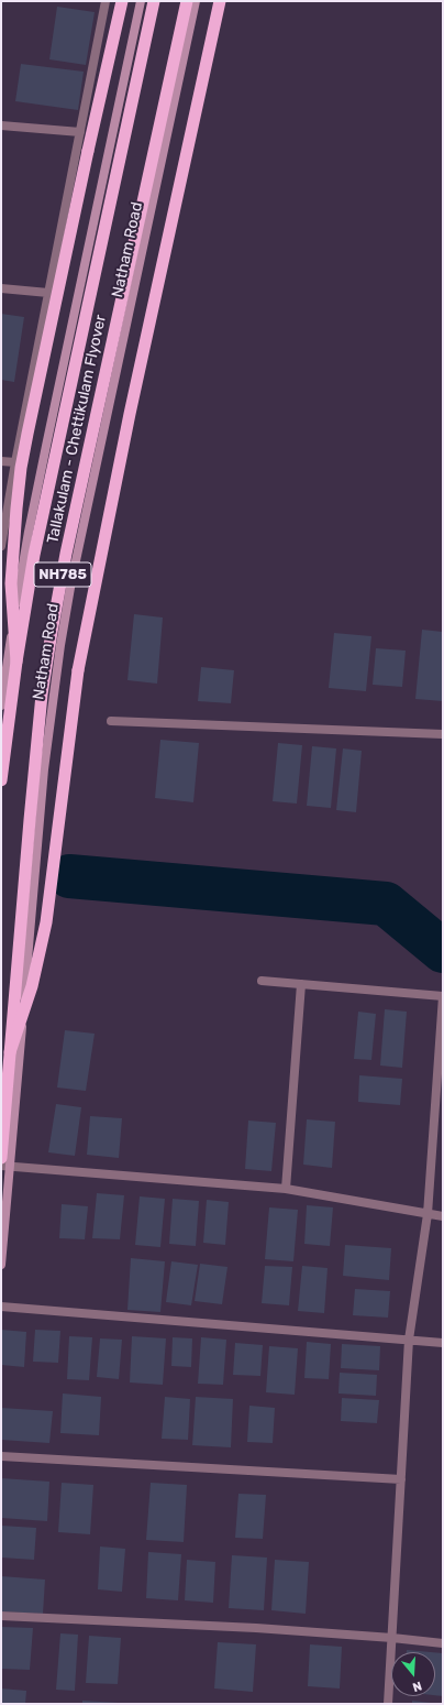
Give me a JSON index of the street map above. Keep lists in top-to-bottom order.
{
  "streets": {
    "highway": ["Tallakulam - Chettikulam Flyover", "NH785"],
    "main road": ["Natham Road"]
  },
  "north": "bottom"
}
